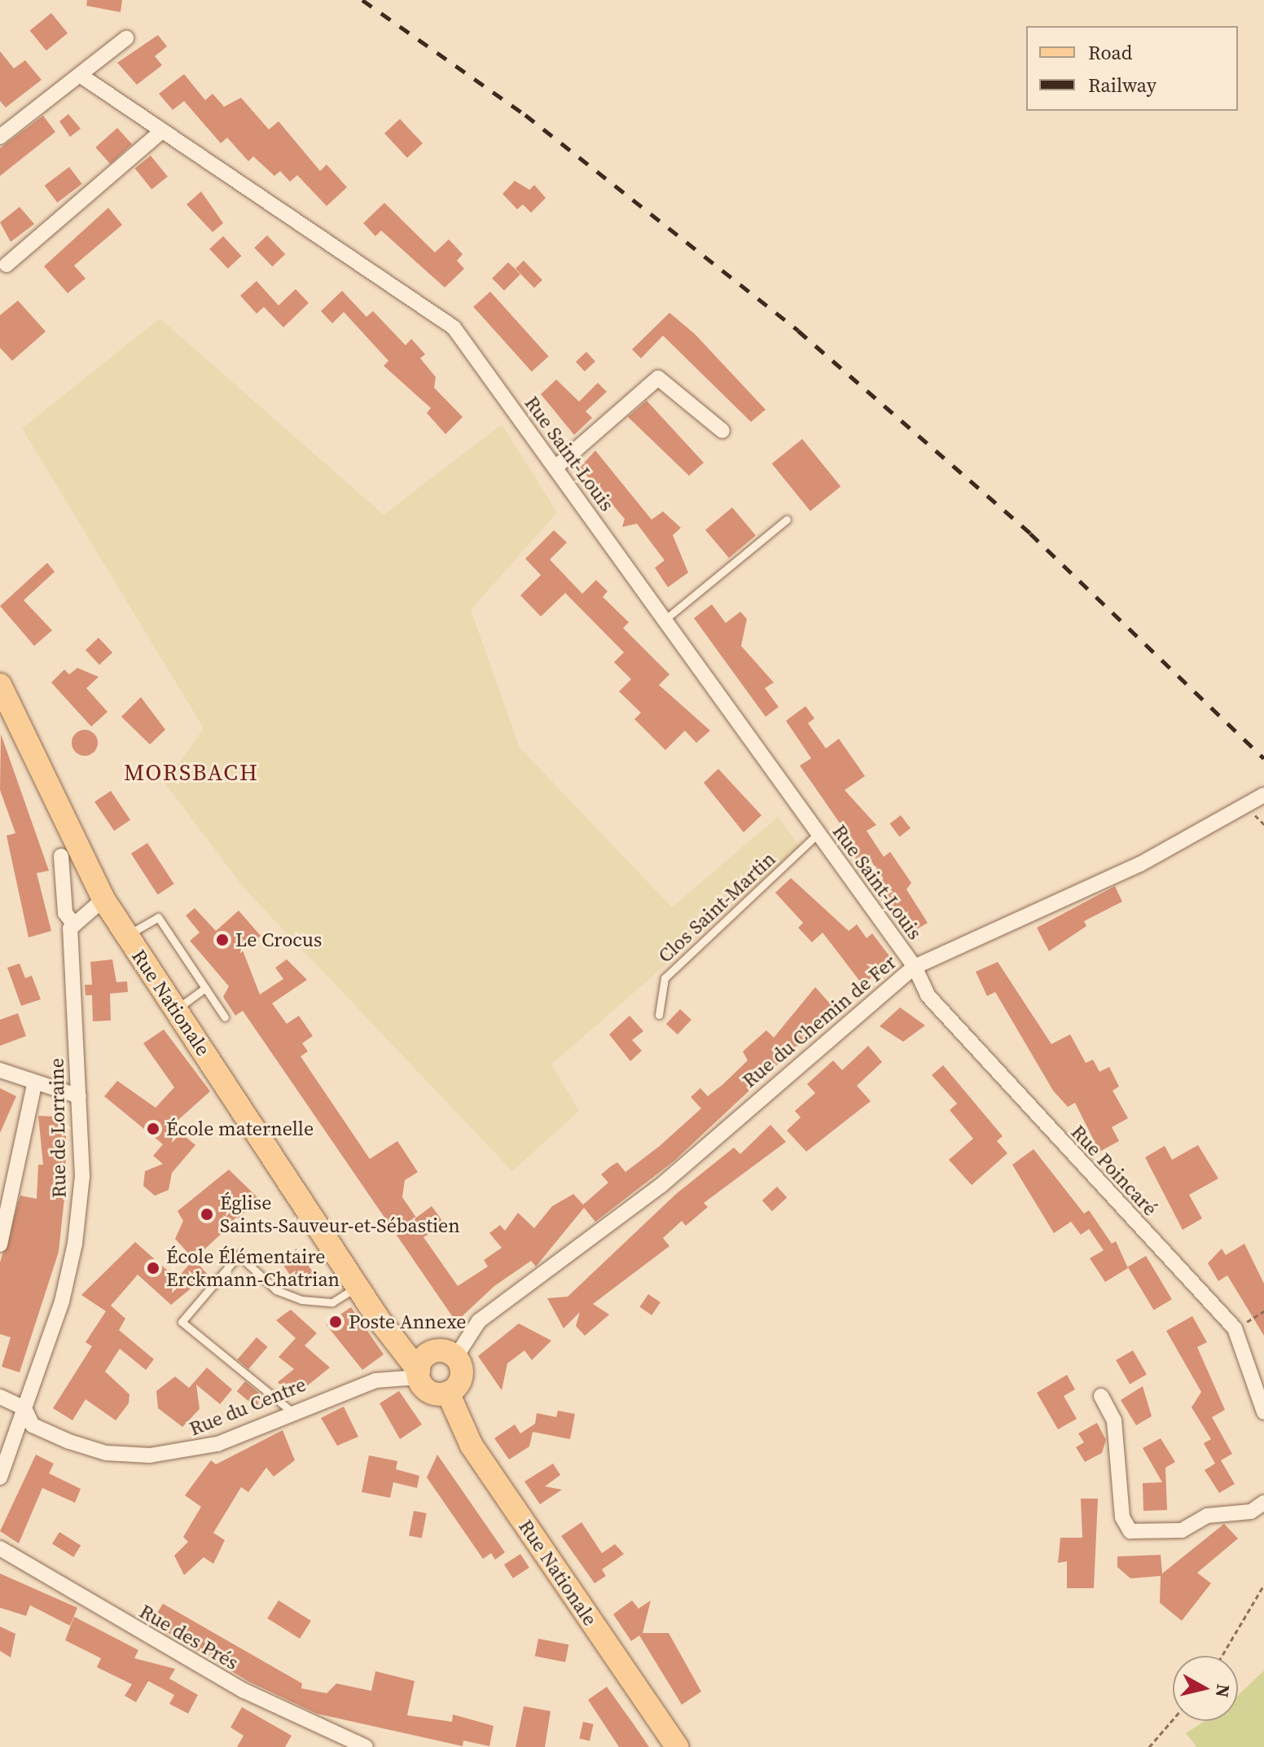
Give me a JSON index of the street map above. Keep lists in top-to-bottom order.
{
  "streets": {
    "main road": ["Rue Nationale"],
    "street": [
      "Rue Saint-Louis",
      "Rue du Chemin de Fer",
      "Rue de Lorraine",
      "Rue Poincaré",
      "Rue du Centre",
      "Rue des Prés"
    ],
    "lane": ["Clos Saint-Martin"]
  },
  "crossings": [
    ["Rue Saint-Louis", "Clos Saint-Martin"],
    ["Rue Saint-Louis", "Rue du Chemin de Fer"],
    ["Rue Saint-Louis", "Rue Poincaré"],
    ["Rue Nationale", "Rue du Chemin de Fer"],
    ["Rue Nationale", "Rue du Centre"],
    ["Rue du Chemin de Fer", "Rue Poincaré"],
    ["Rue du Chemin de Fer", "Rue du Centre"],
    ["Rue de Lorraine", "Rue du Centre"]
  ],
  "districts": ["MORSBACH"],
  "places": [
    "Le Crocus",
    "École maternelle",
    "Église Saints-Sauveur-et-Sébastien",
    "École Élémentaire Erckmann-Chatrian",
    "Poste Annexe"
  ],
  "legend": ["Road", "Railway"],
  "north": "right"
}
